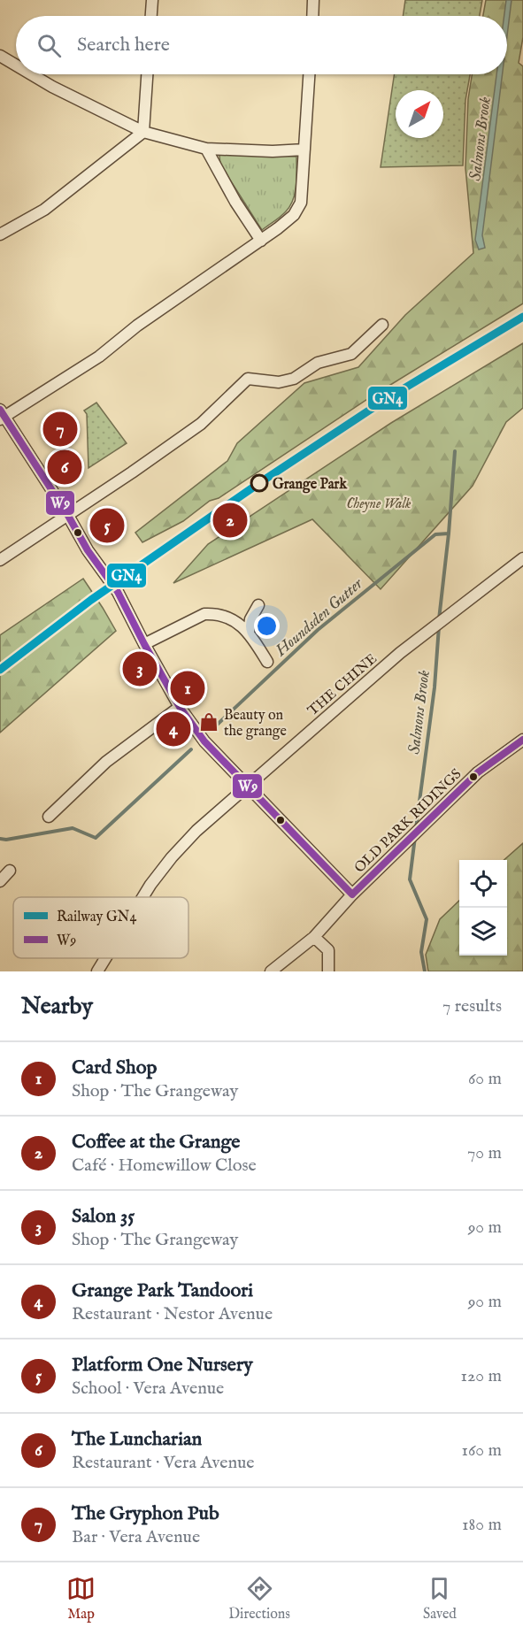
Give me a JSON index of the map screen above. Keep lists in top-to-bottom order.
{
  "streets": {
    "street": ["THE CHINE", "OLD PARK RIDINGS"]
  },
  "water": ["Salmons Brook", "Houndsden Gutter"],
  "parks": ["Cheyne Walk"],
  "places": {
    "other": ["Grange Park"],
    "shop": ["Beauty on the grange"]
  },
  "lines": ["rail line GN4", "transit line W9"],
  "legend": ["Railway GN4", "W9"],
  "north": "top right",
  "page": {
    "search": "Search here",
    "pins": [
      "7",
      "6",
      "2",
      "5",
      "3",
      "1",
      "4"
    ],
    "heading": ["Nearby", "7 results"],
    "list": [
      {
        "mark": "1",
        "name": "Card Shop",
        "note": "Shop · The Grangeway",
        "value": "60 m"
      },
      {
        "mark": "2",
        "name": "Coffee at the Grange",
        "note": "Café · Homewillow Close",
        "value": "70 m"
      },
      {
        "mark": "3",
        "name": "Salon 35",
        "note": "Shop · The Grangeway",
        "value": "90 m"
      },
      {
        "mark": "4",
        "name": "Grange Park Tandoori",
        "note": "Restaurant · Nestor Avenue",
        "value": "90 m"
      },
      {
        "mark": "5",
        "name": "Platform One Nursery",
        "note": "School · Vera Avenue",
        "value": "120 m"
      },
      {
        "mark": "6",
        "name": "The Luncharian",
        "note": "Restaurant · Vera Avenue",
        "value": "160 m"
      },
      {
        "mark": "7",
        "name": "The Gryphon Pub",
        "note": "Bar · Vera Avenue",
        "value": "180 m"
      }
    ],
    "nav": ["Map", "Directions", "Saved"]
  }
}
